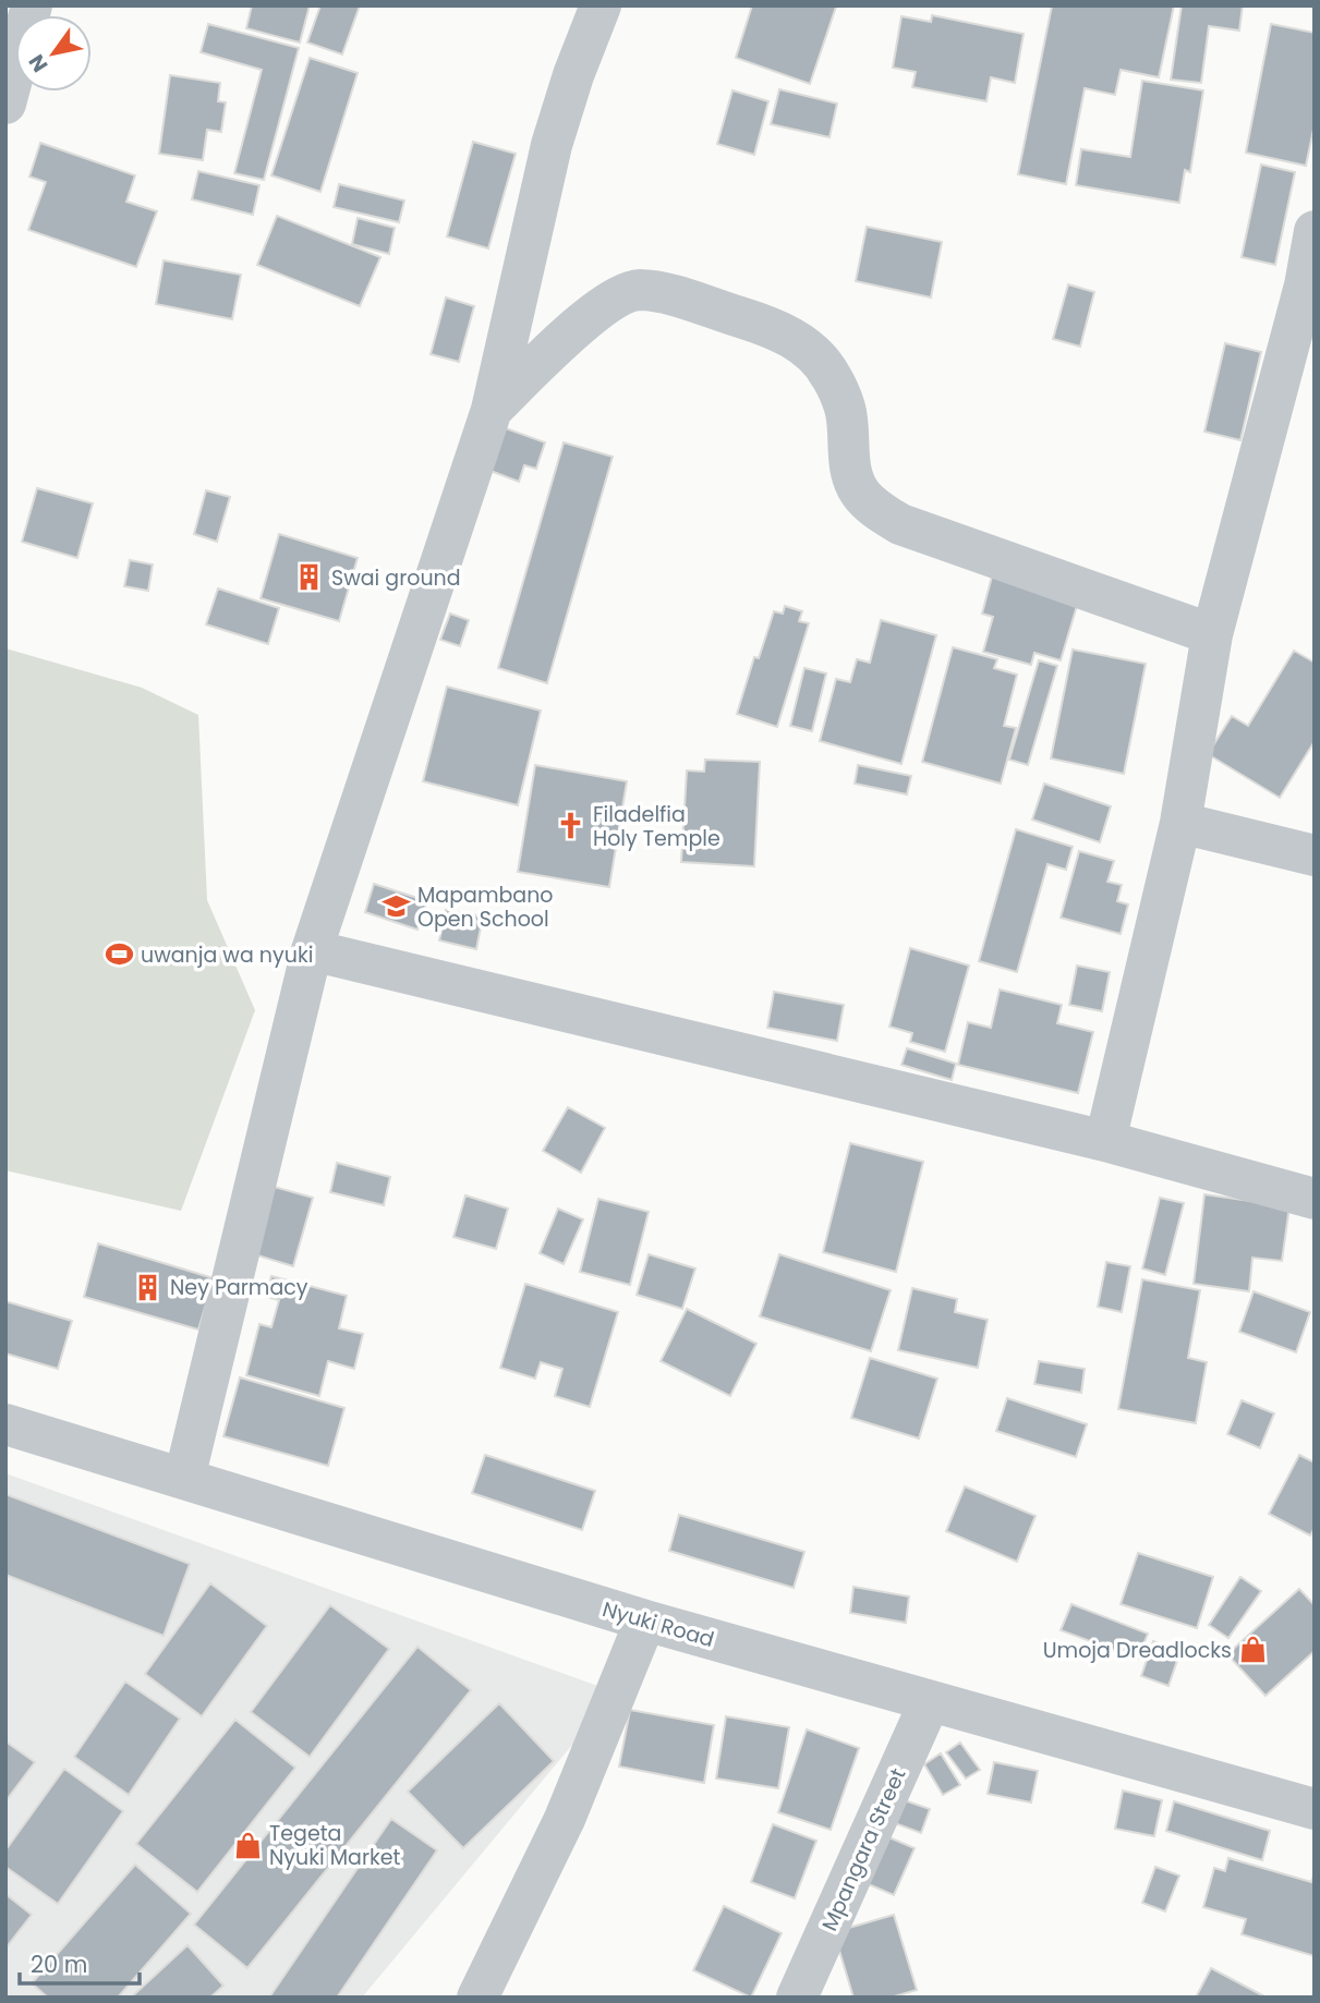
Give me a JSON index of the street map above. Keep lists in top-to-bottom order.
{
  "streets": {
    "street": ["Nyuki Road", "Mpangara Street"]
  },
  "crossings": [
    ["Nyuki Road", "Mpangara Street"]
  ],
  "places": {
    "building": ["Swai ground", "Ney Parmacy"],
    "church": ["Filadelfia Holy Temple"],
    "school or university": ["Mapambano Open School"],
    "sports": ["uwanja wa nyuki"],
    "shop": ["Umoja Dreadlocks", "Tegeta Nyuki Market"]
  },
  "scale_bar": "20 m",
  "north": "bottom left"
}
